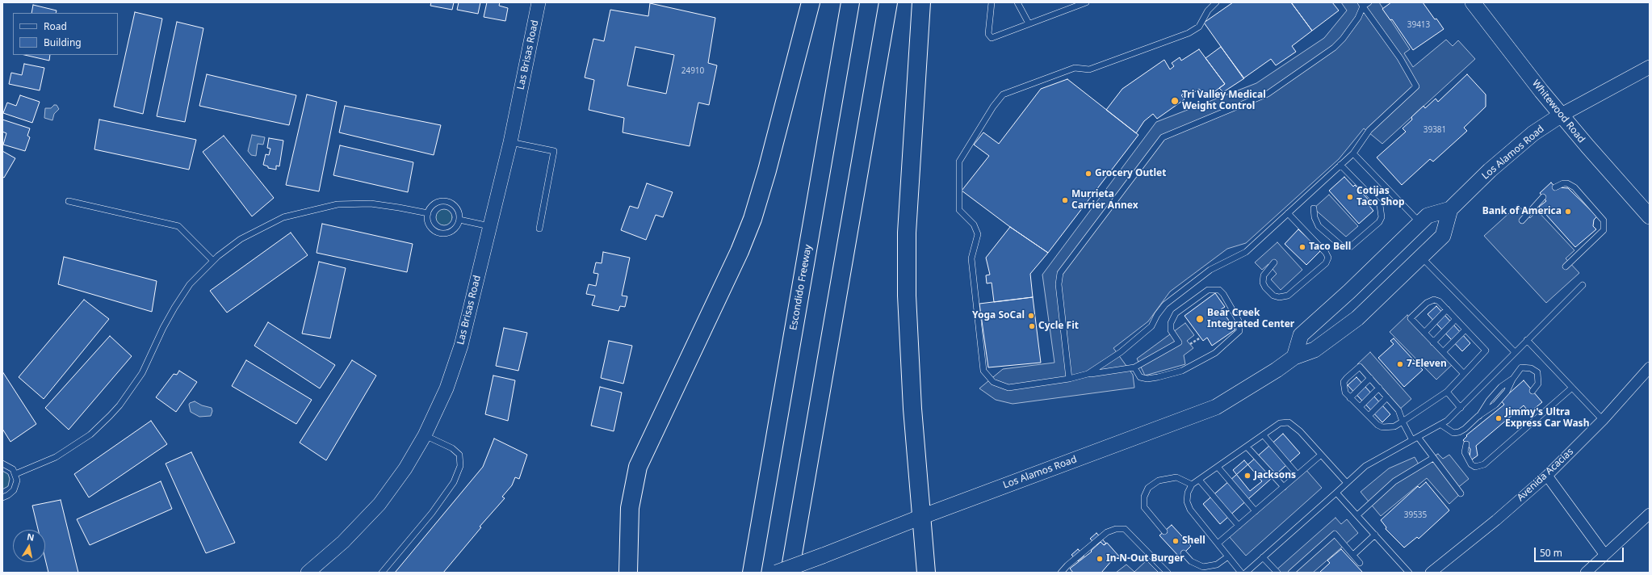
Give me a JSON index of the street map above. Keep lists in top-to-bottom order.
{
  "streets": {
    "highway": ["Escondido Freeway"],
    "main road": ["Whitewood Road", "Los Alamos Road"],
    "street": ["Las Brisas Road", "Avenida Acacias"]
  },
  "crossings": [
    ["Whitewood Road", "Los Alamos Road"]
  ],
  "places": [
    "Tri Valley Medical Weight Control",
    "Grocery Outlet",
    "Cotijas Taco Shop",
    "Murrieta Carrier Annex",
    "Bank of America",
    "Taco Bell",
    "Yoga SoCal",
    "Bear Creek Integrated Center",
    "Cycle Fit",
    "7-Eleven",
    "Jimmy's Ultra Express Car Wash",
    "Jacksons",
    "Shell",
    "In-N-Out Burger"
  ],
  "house_numbers": [
    "39413",
    "24910",
    "39381",
    "39535"
  ],
  "legend": ["Road", "Building"],
  "scale_bar": "50 m",
  "north": "top"
}
